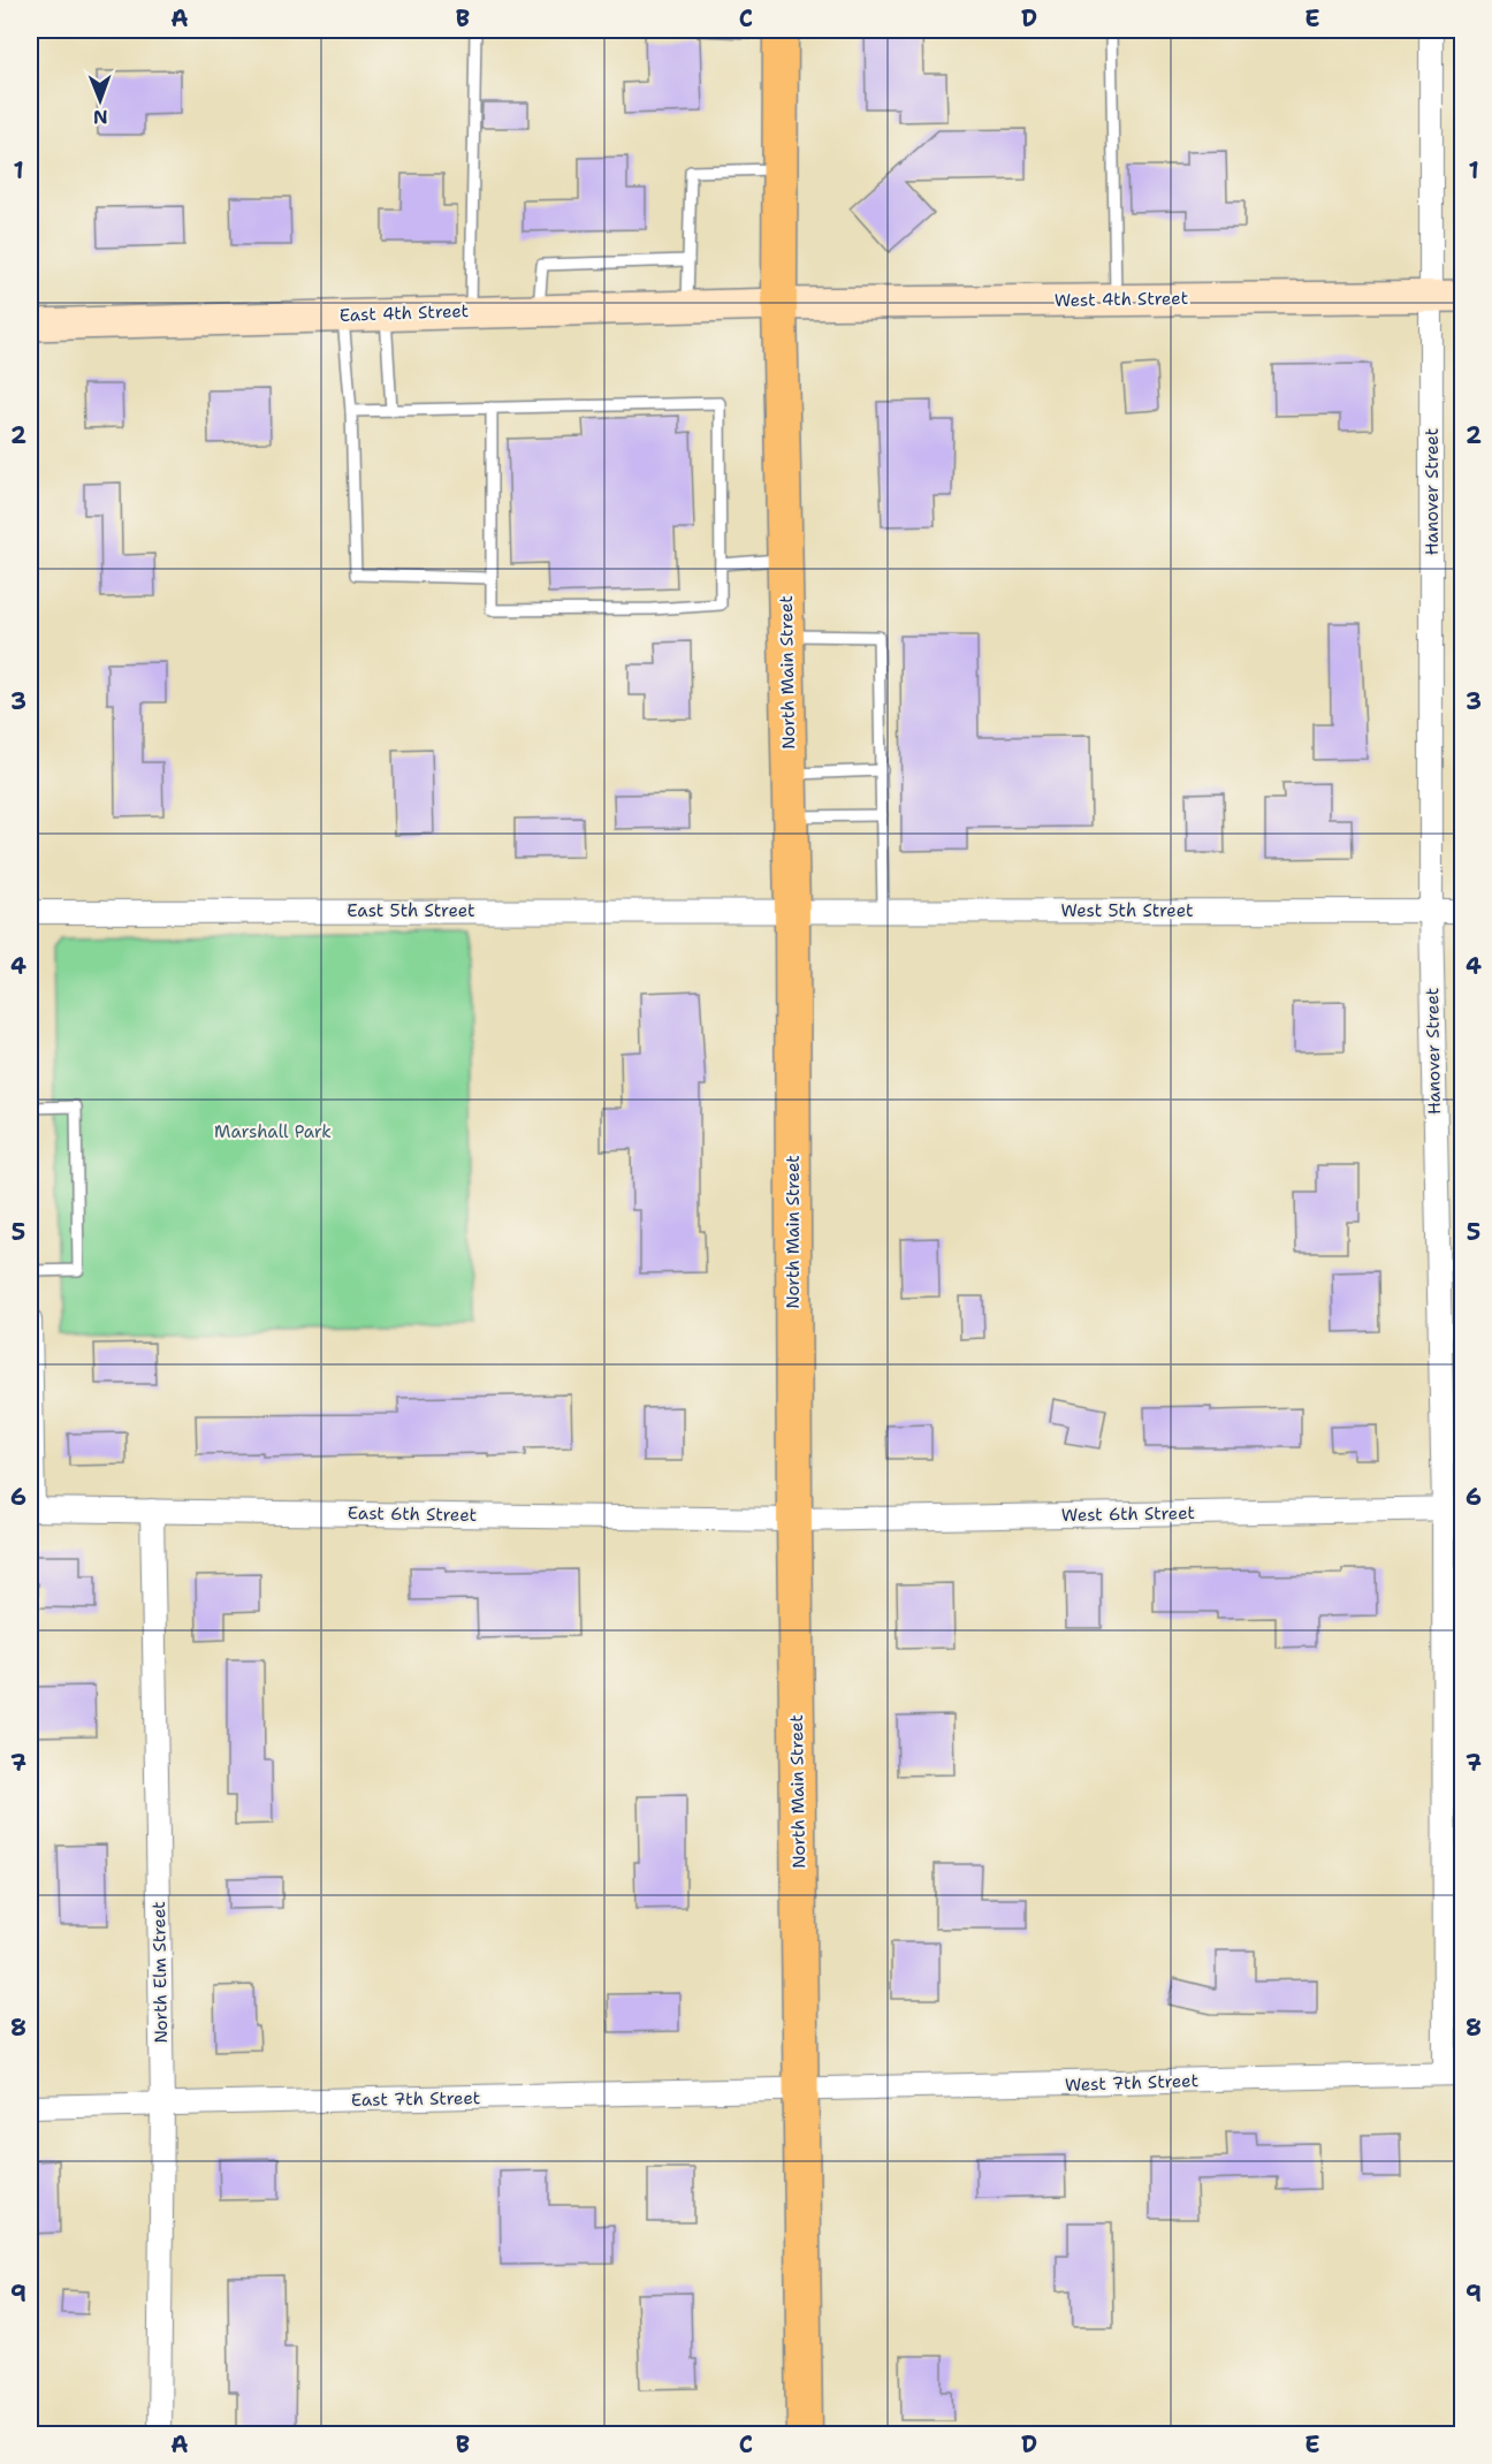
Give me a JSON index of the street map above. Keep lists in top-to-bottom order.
{
  "streets": {
    "main road": ["North Main Street"],
    "street": [
      "West 4th Street",
      "East 4th Street",
      "Hanover Street",
      "East 5th Street",
      "West 5th Street",
      "East 6th Street",
      "West 6th Street",
      "North Elm Street",
      "West 7th Street",
      "East 7th Street"
    ]
  },
  "crossings": [
    ["West 4th Street", "East 4th Street"],
    ["West 4th Street", "Hanover Street"],
    ["West 4th Street", "North Main Street"],
    ["East 4th Street", "North Main Street"],
    ["Hanover Street", "West 5th Street"],
    ["Hanover Street", "West 6th Street"],
    ["Hanover Street", "West 7th Street"],
    ["North Main Street", "East 5th Street"],
    ["North Main Street", "West 5th Street"],
    ["North Main Street", "East 6th Street"],
    ["North Main Street", "West 6th Street"],
    ["North Main Street", "West 7th Street"],
    ["North Main Street", "East 7th Street"],
    ["East 5th Street", "West 5th Street"],
    ["East 6th Street", "West 6th Street"],
    ["East 6th Street", "North Elm Street"],
    ["North Elm Street", "East 7th Street"],
    ["West 7th Street", "East 7th Street"]
  ],
  "parks": ["Marshall Park"],
  "north": "bottom",
  "grid": {
    "columns": [
      "A",
      "B",
      "C",
      "D",
      "E"
    ],
    "rows": [
      "1",
      "2",
      "3",
      "4",
      "5",
      "6",
      "7",
      "8",
      "9"
    ]
  }
}
